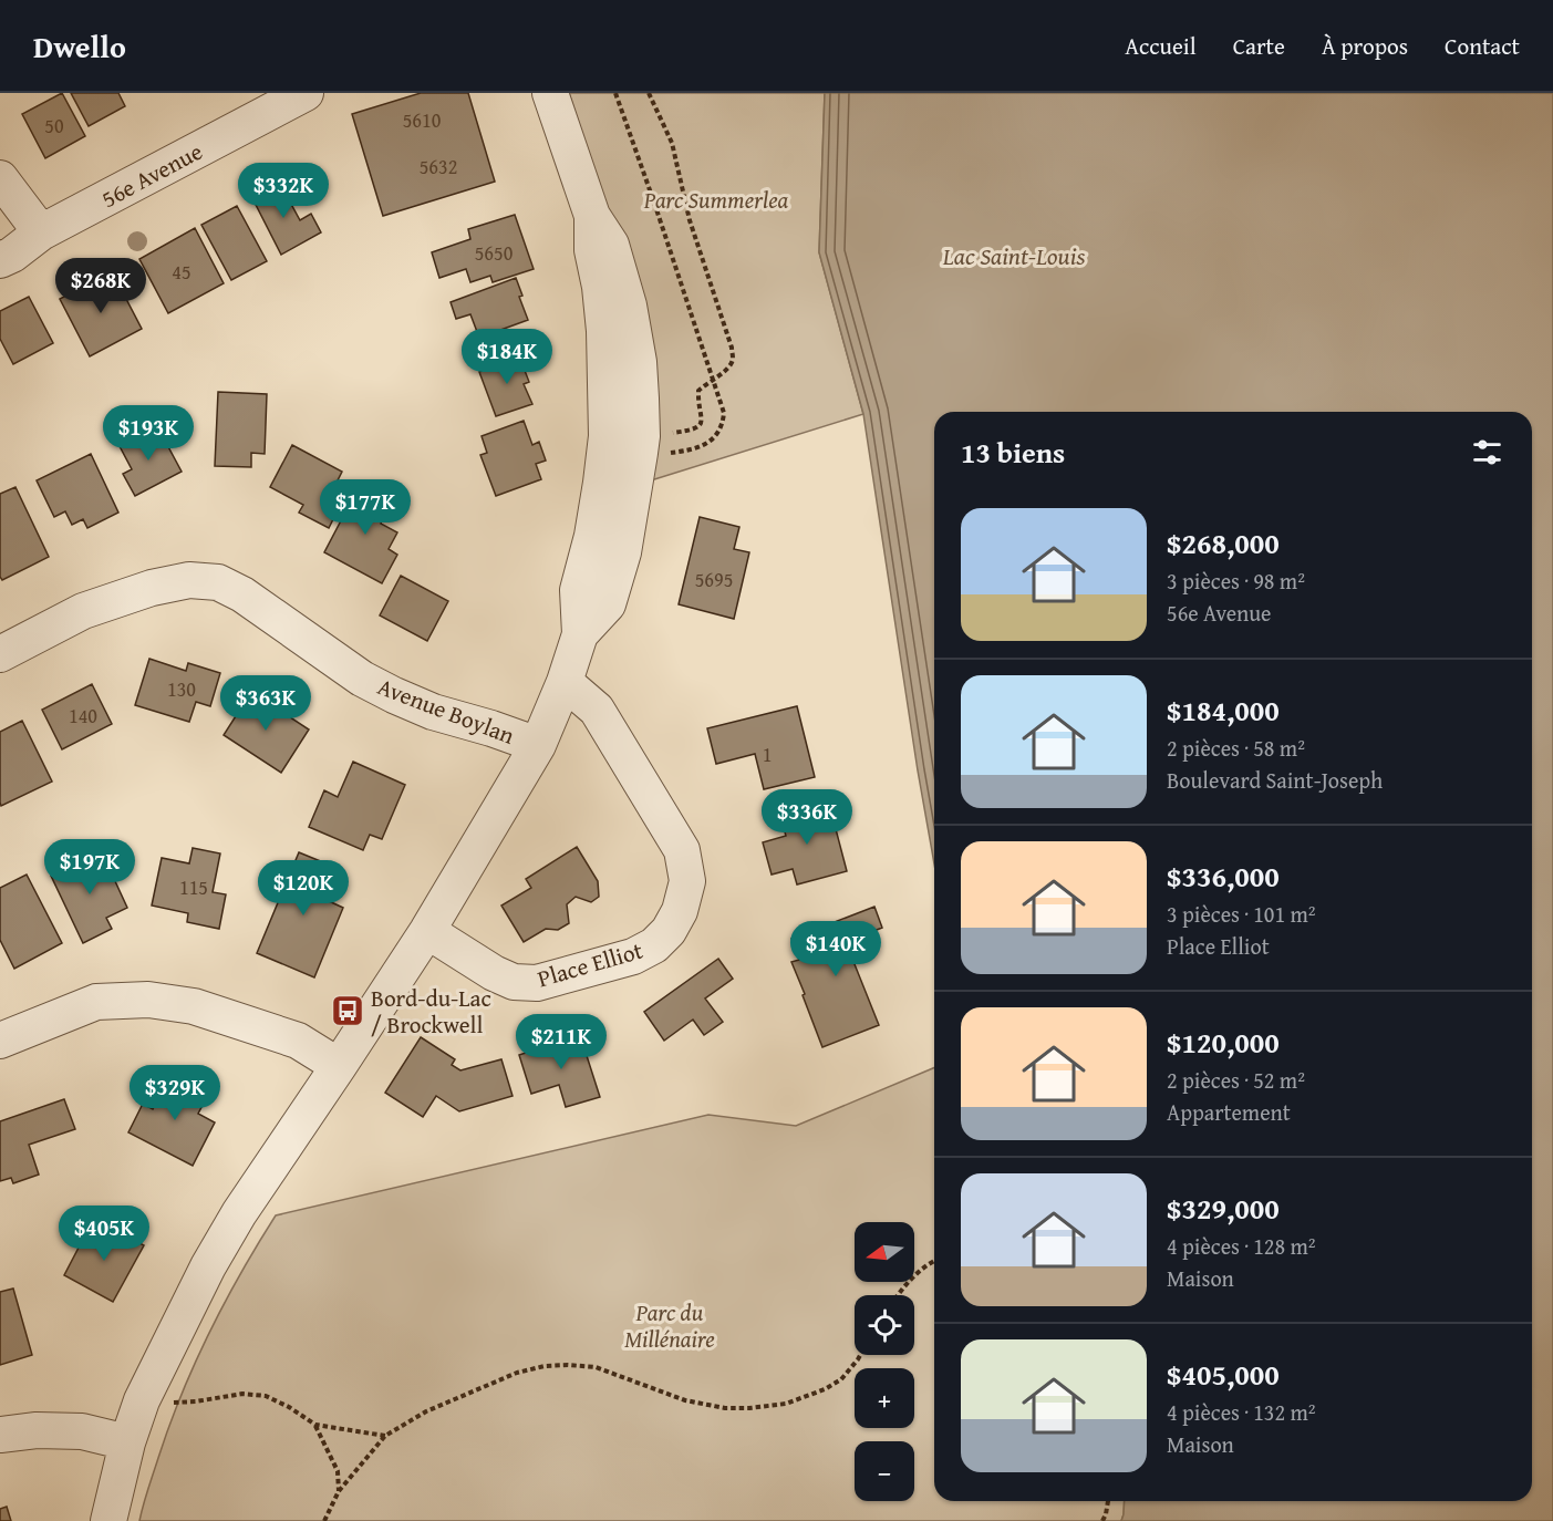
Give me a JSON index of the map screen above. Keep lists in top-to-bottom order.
{
  "streets": {
    "street": ["56e Avenue", "Avenue Boylan", "Place Elliot"]
  },
  "water": ["Lac Saint-Louis"],
  "parks": ["Parc Summerlea", "Parc du Millénaire"],
  "places": {
    "bus stop": ["Bord-du-Lac / Brockwell"]
  },
  "house_numbers": [
    "5610",
    "50",
    "5632",
    "5650",
    "45",
    "5695",
    "130",
    "140",
    "1",
    "115"
  ],
  "north": "left",
  "page": {
    "header": "Dwello",
    "nav": [
      "Accueil",
      "Carte",
      "À propos",
      "Contact"
    ],
    "price": [
      "$332K",
      "$268K",
      "$184K",
      "$193K",
      "$177K",
      "$363K",
      "$336K",
      "$197K",
      "$120K",
      "$140K",
      "$211K",
      "$329K",
      "$405K"
    ],
    "heading": "13 biens",
    "list": [
      {
        "name": "$268,000",
        "note": "3 pièces · 98 m² · 56e Avenue"
      },
      {
        "name": "$184,000",
        "note": "2 pièces · 58 m² · Boulevard Saint-Joseph"
      },
      {
        "name": "$336,000",
        "note": "3 pièces · 101 m² · Place Elliot"
      },
      {
        "name": "$120,000",
        "note": "2 pièces · 52 m² · Appartement"
      },
      {
        "name": "$329,000",
        "note": "4 pièces · 128 m² · Maison"
      },
      {
        "name": "$405,000",
        "note": "4 pièces · 132 m² · Maison"
      }
    ],
    "map_buttons": ["+", "−"]
  }
}
